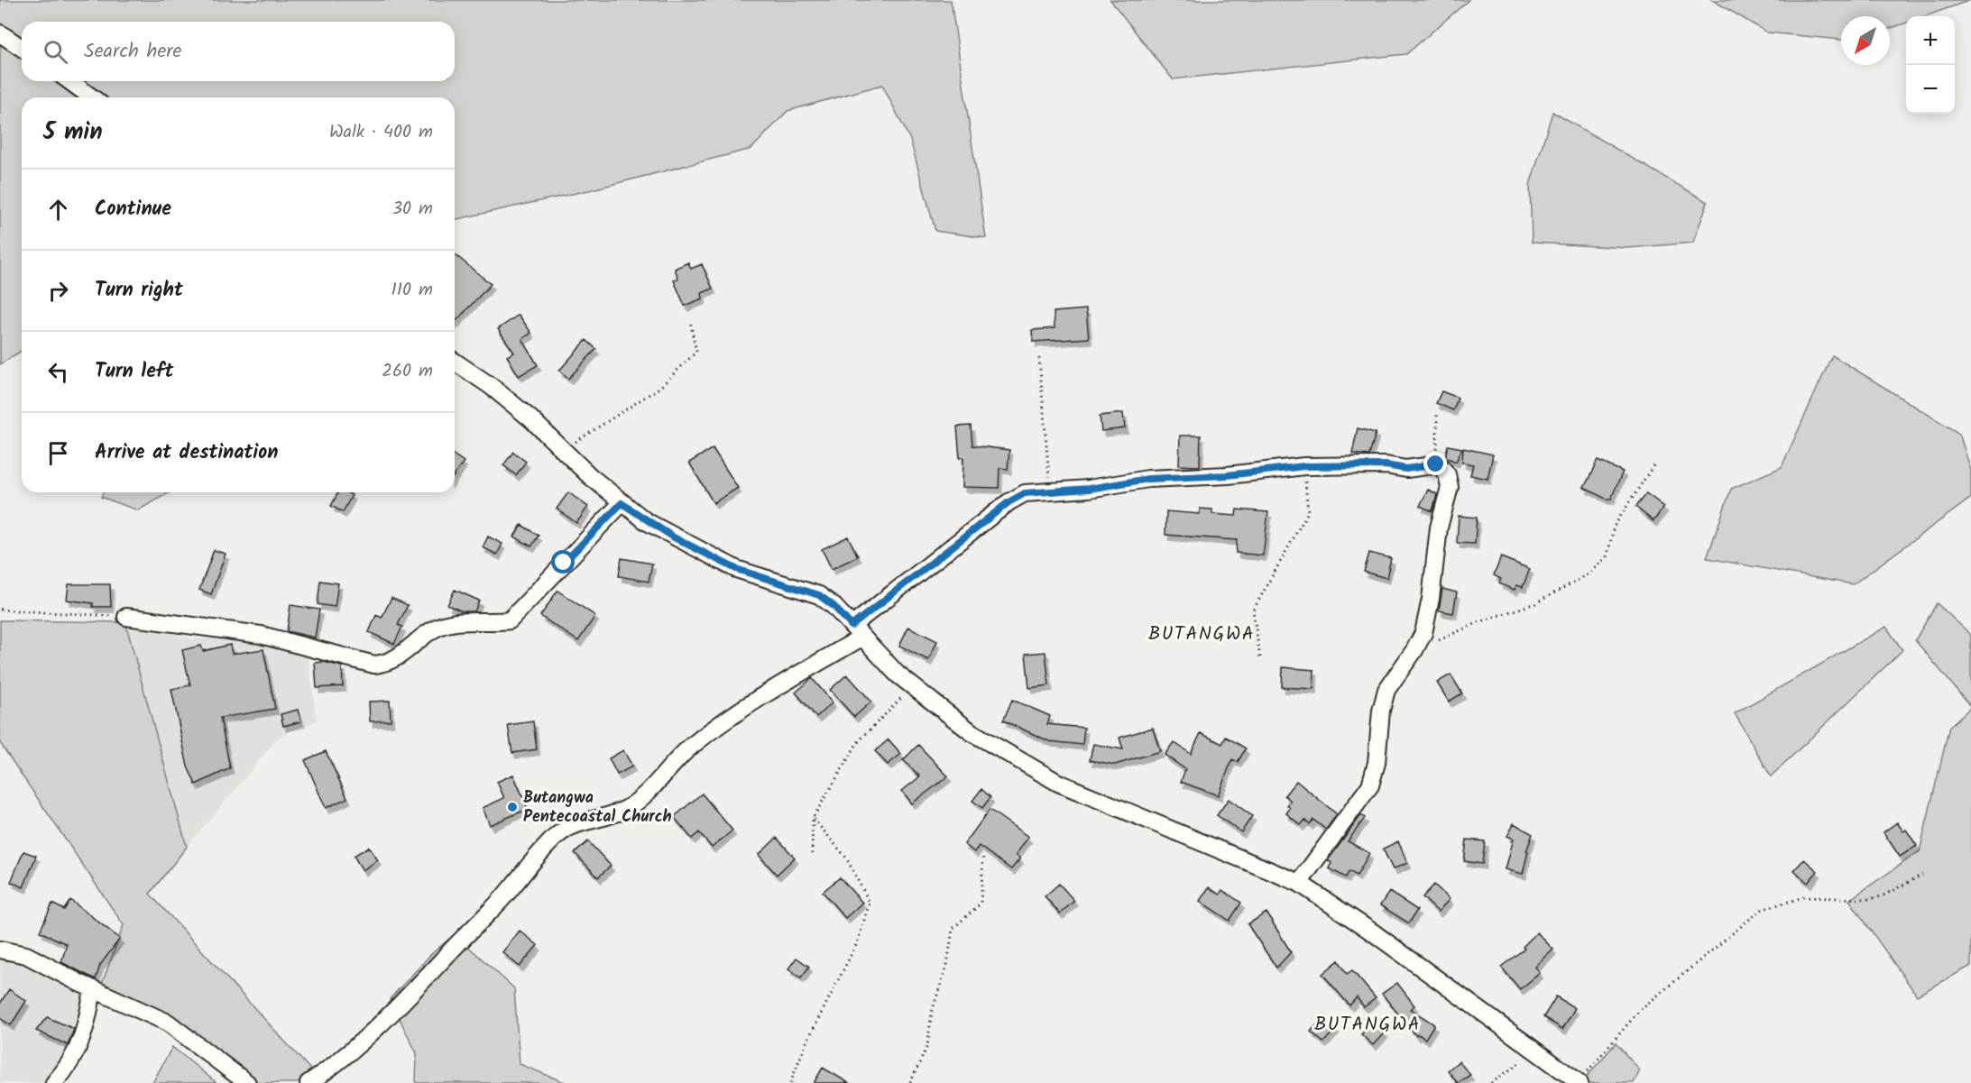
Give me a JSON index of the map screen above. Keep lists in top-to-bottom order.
{
  "districts": ["BUTANGWA", "BUTANGWA"],
  "places": ["Butangwa Pentecoastal Church"],
  "north": "bottom left",
  "page": {
    "map_buttons": ["+", "−"],
    "search": "Search here",
    "heading": ["5 min", "Walk · 400 m"],
    "list": [
      ["Continue", "30 m"],
      ["Turn right", "110 m"],
      ["Turn left", "260 m"],
      "Arrive at destination"
    ]
  }
}
